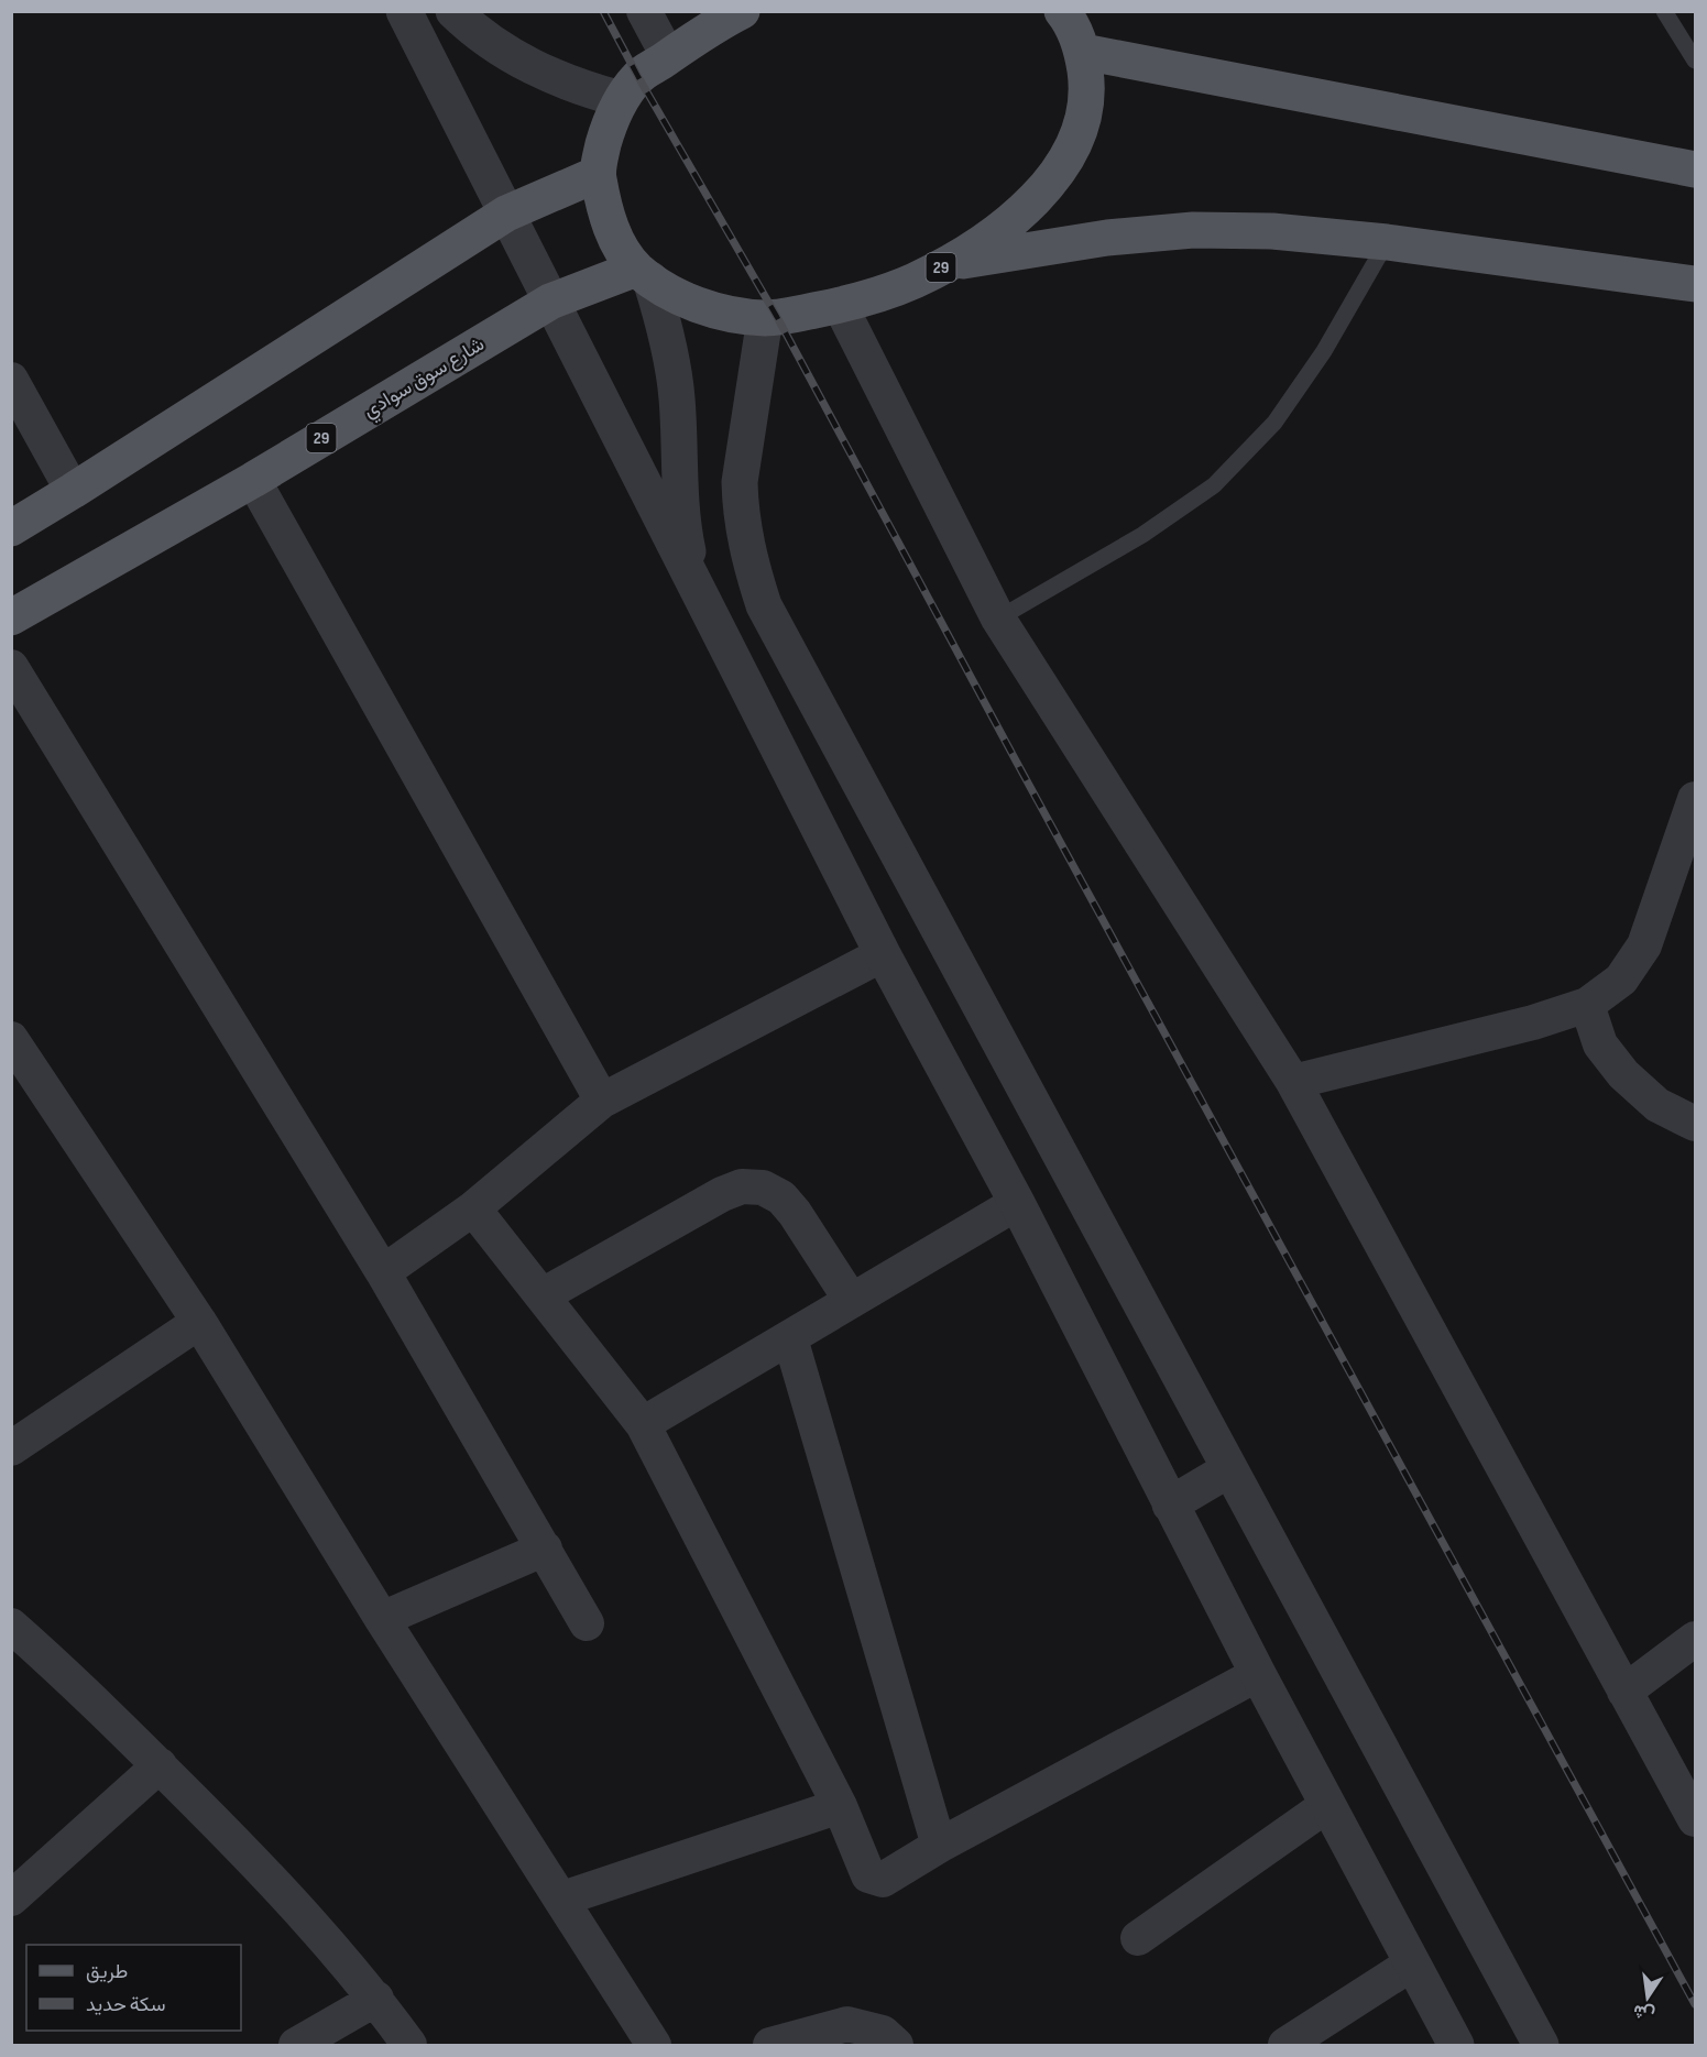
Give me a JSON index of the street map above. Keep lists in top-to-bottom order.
{
  "streets": {
    "main road": ["29", "شارع سوق سوادي"]
  },
  "crossings": [
    ["29", "شارع سوق سوادي"]
  ],
  "legend": ["طريق", "سكة حديد"],
  "north": "bottom"
}
